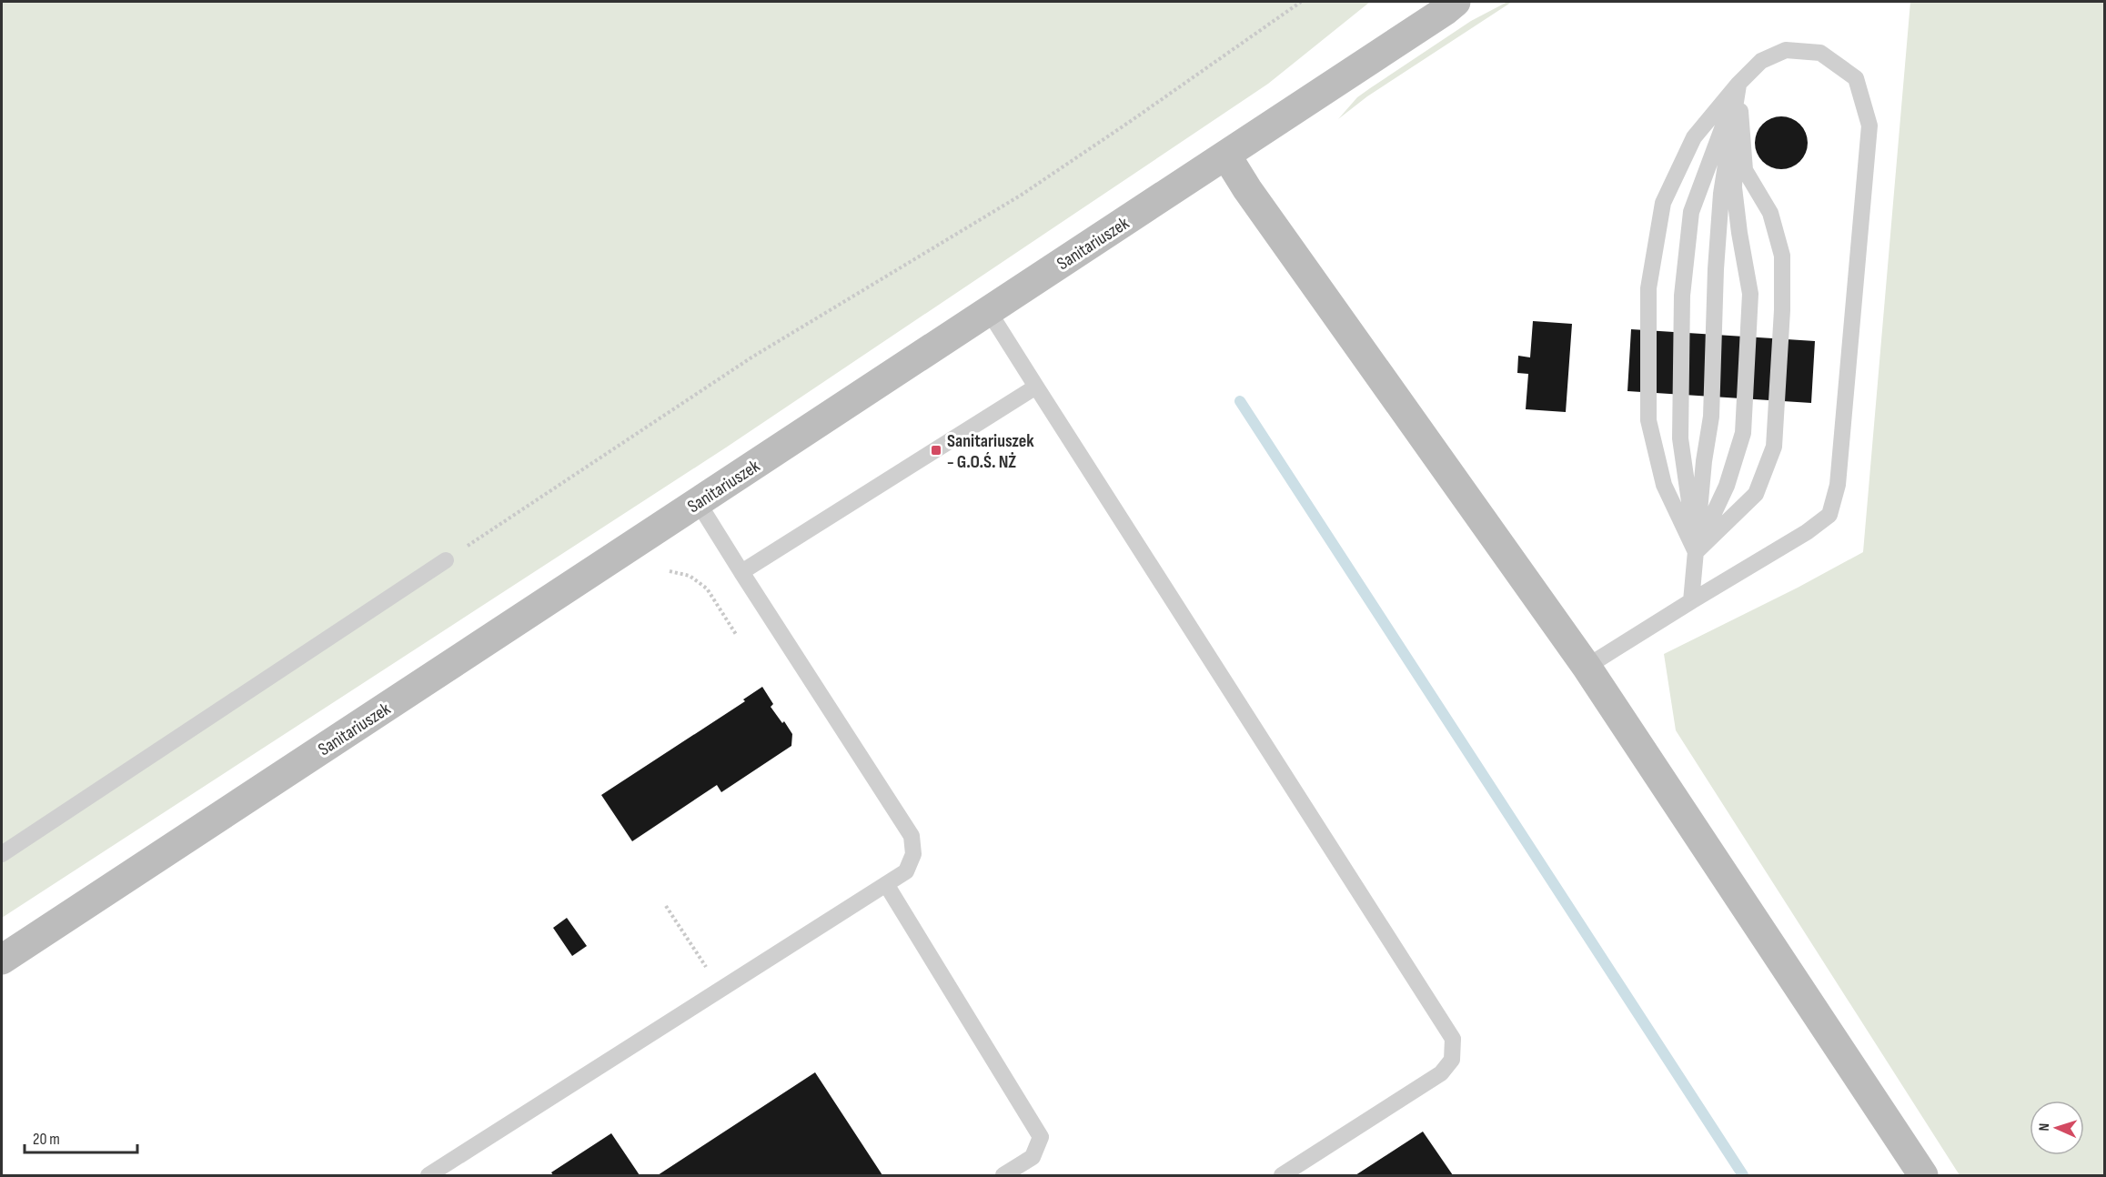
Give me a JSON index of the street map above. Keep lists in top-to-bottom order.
{
  "streets": {
    "street": ["Sanitariuszek"]
  },
  "places": {
    "transit": ["Sanitariuszek - G.O.Ś. NŻ"]
  },
  "scale_bar": "20 m",
  "north": "left"
}
